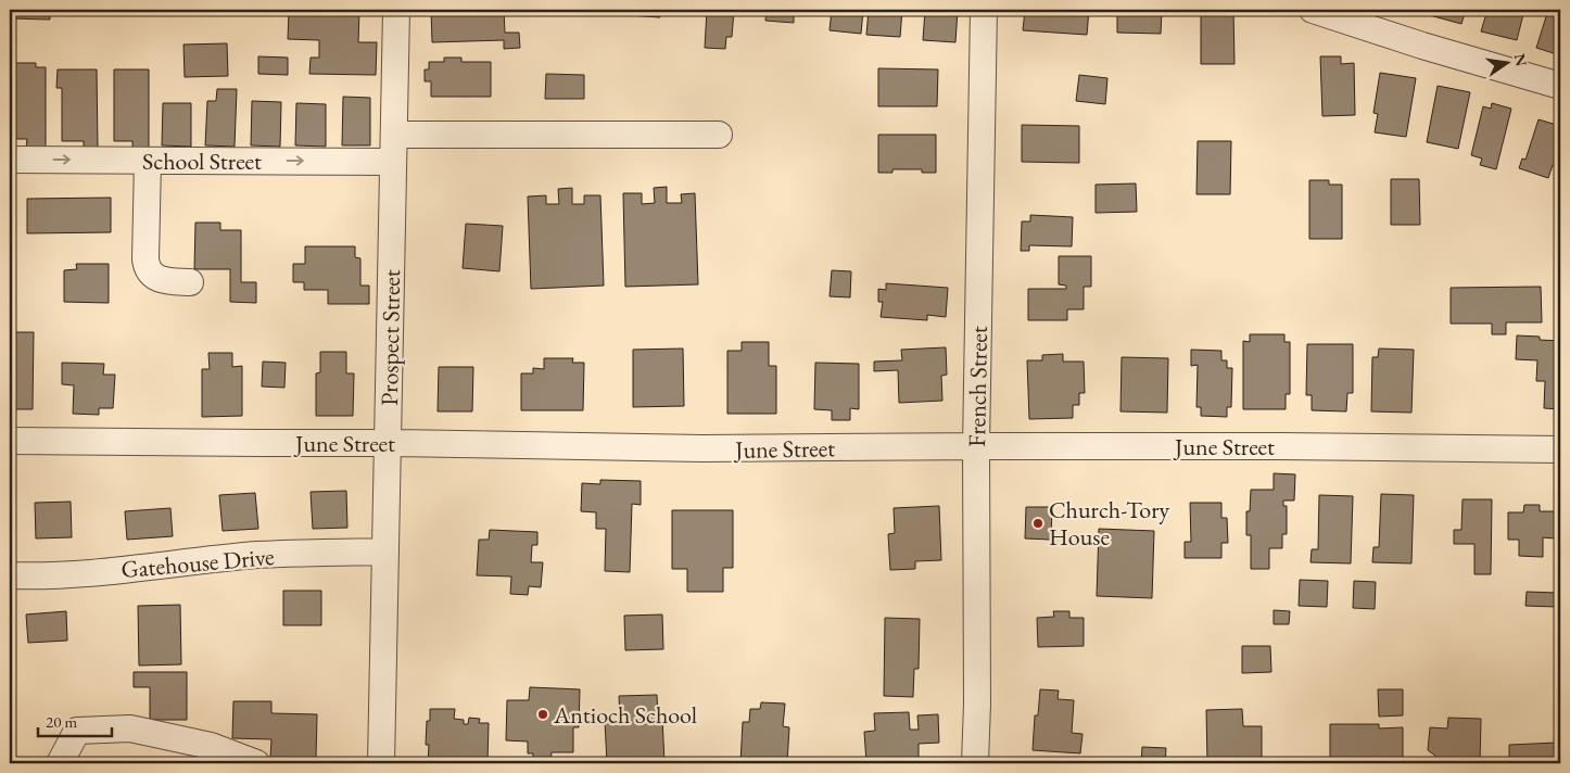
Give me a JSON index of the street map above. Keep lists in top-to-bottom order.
{
  "streets": {
    "street": [
      "School Street",
      "Prospect Street",
      "French Street",
      "June Street",
      "Gatehouse Drive"
    ]
  },
  "crossings": [
    ["School Street", "Prospect Street"],
    ["Prospect Street", "June Street"],
    ["Prospect Street", "Gatehouse Drive"],
    ["French Street", "June Street"]
  ],
  "one_way": ["School Street"],
  "places": ["Church-Tory House", "Antioch School"],
  "scale_bar": "20 m",
  "north": "right"
}
